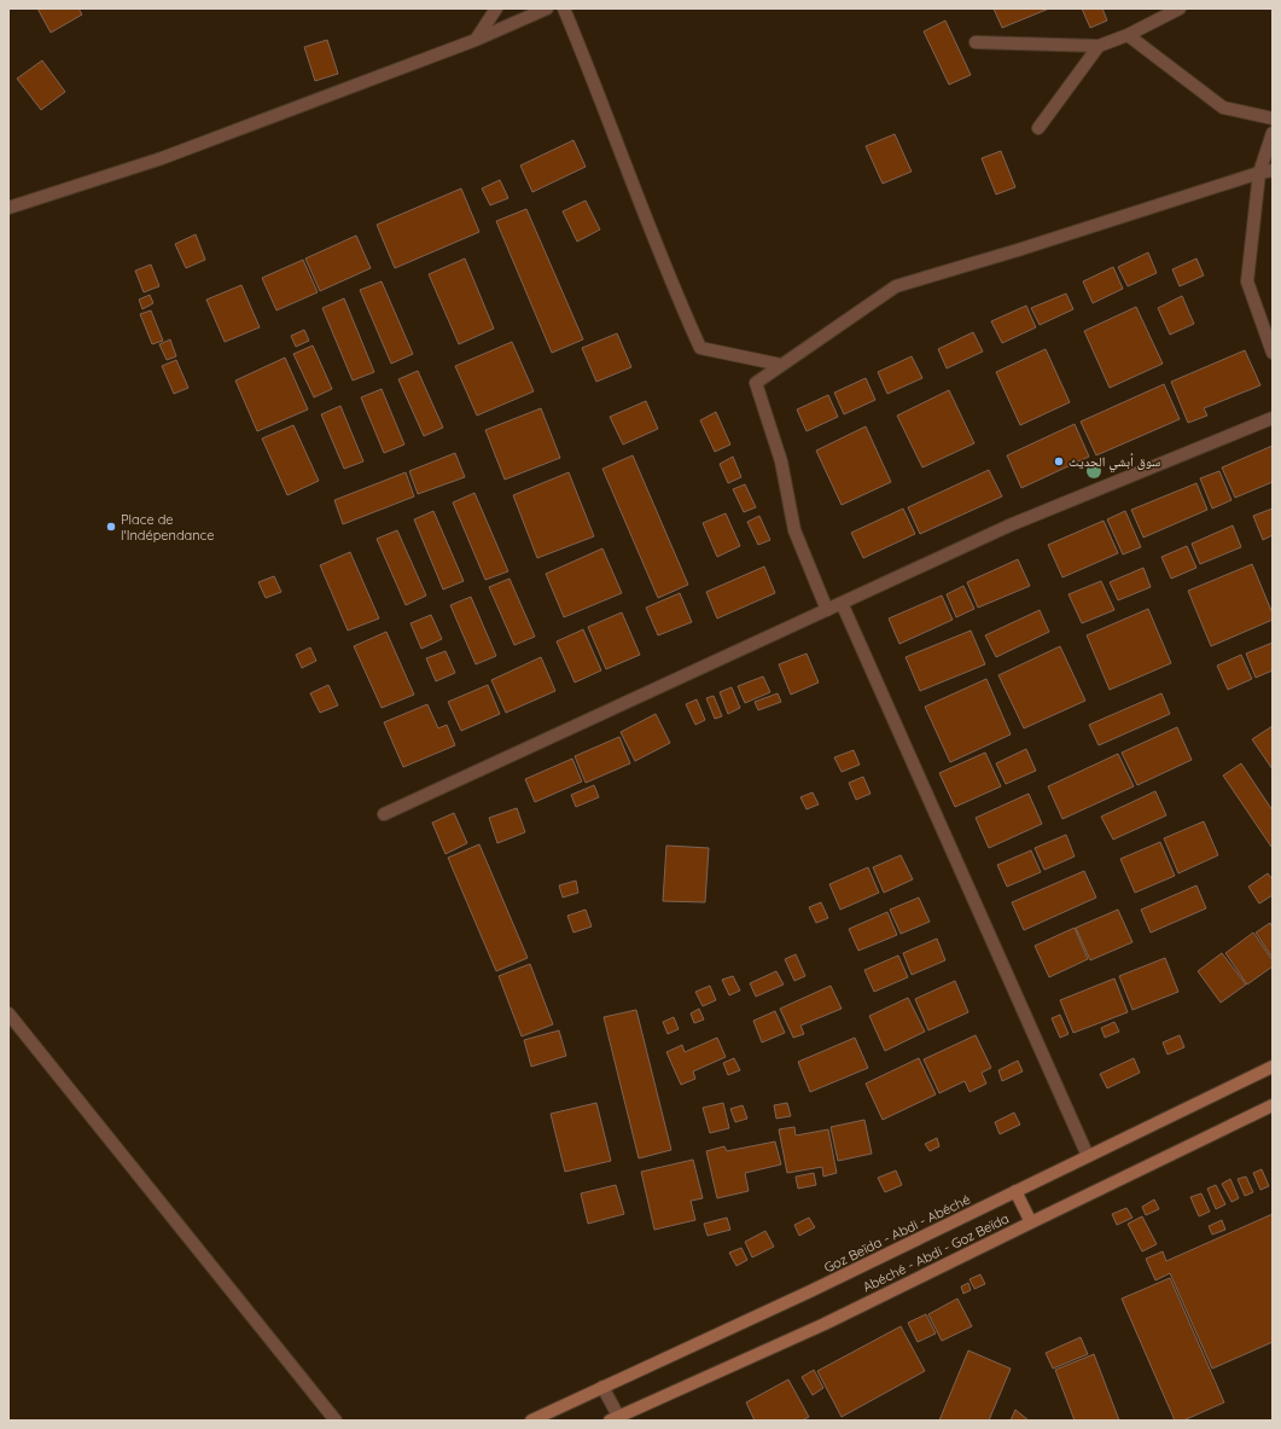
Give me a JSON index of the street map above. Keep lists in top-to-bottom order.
{
  "streets": {
    "main road": ["Goz Beïda - Abdi - Abéché", "Abéché - Abdi - Goz Beïda"]
  },
  "places": ["سوق أبشي الحديث", "Place de l'Indépendance"]
}
